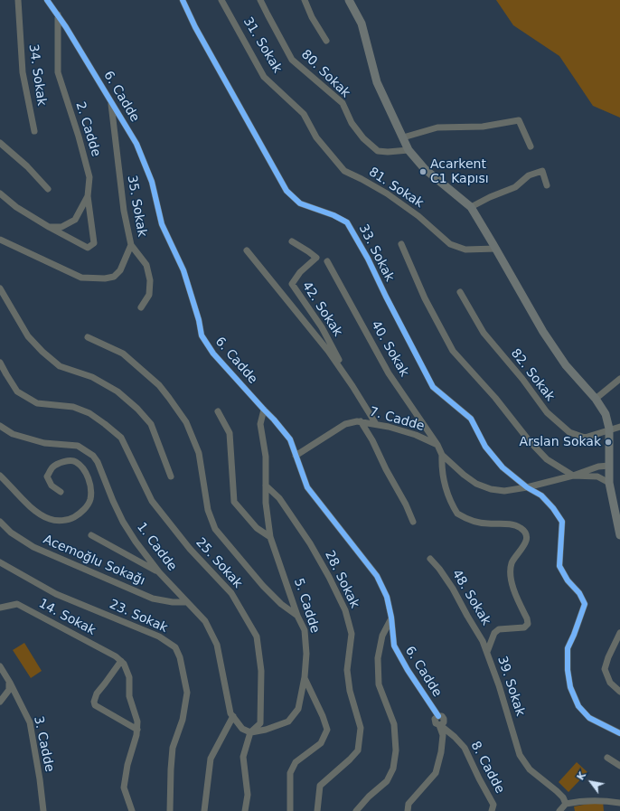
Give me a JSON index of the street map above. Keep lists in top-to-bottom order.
{
  "streets": {
    "street": [
      "31. Sokak",
      "80. Sokak",
      "34. Sokak",
      "6. Cadde",
      "2. Cadde",
      "81. Sokak",
      "35. Sokak",
      "33. Sokak",
      "42. Sokak",
      "40. Sokak",
      "82. Sokak",
      "7. Cadde",
      "1. Cadde",
      "Acemoğlu Sokağı",
      "25. Sokak",
      "28. Sokak",
      "48. Sokak",
      "5. Cadde",
      "23. Sokak",
      "14. Sokak",
      "39. Sokak",
      "3. Cadde",
      "8. Cadde"
    ]
  },
  "crossings": [
    ["31. Sokak", "81. Sokak"],
    ["6. Cadde", "2. Cadde"],
    ["6. Cadde", "35. Sokak"],
    ["6. Cadde", "7. Cadde"],
    ["6. Cadde", "5. Cadde"],
    ["6. Cadde", "8. Cadde"],
    ["42. Sokak", "7. Cadde"],
    ["40. Sokak", "7. Cadde"],
    ["1. Cadde", "Acemoğlu Sokağı"],
    ["1. Cadde", "25. Sokak"],
    ["1. Cadde", "5. Cadde"],
    ["25. Sokak", "5. Cadde"],
    ["28. Sokak", "5. Cadde"],
    ["48. Sokak", "39. Sokak"]
  ],
  "places": ["Acarkent C1 Kapısı", "Arslan Sokak"],
  "north": "top left"
}
